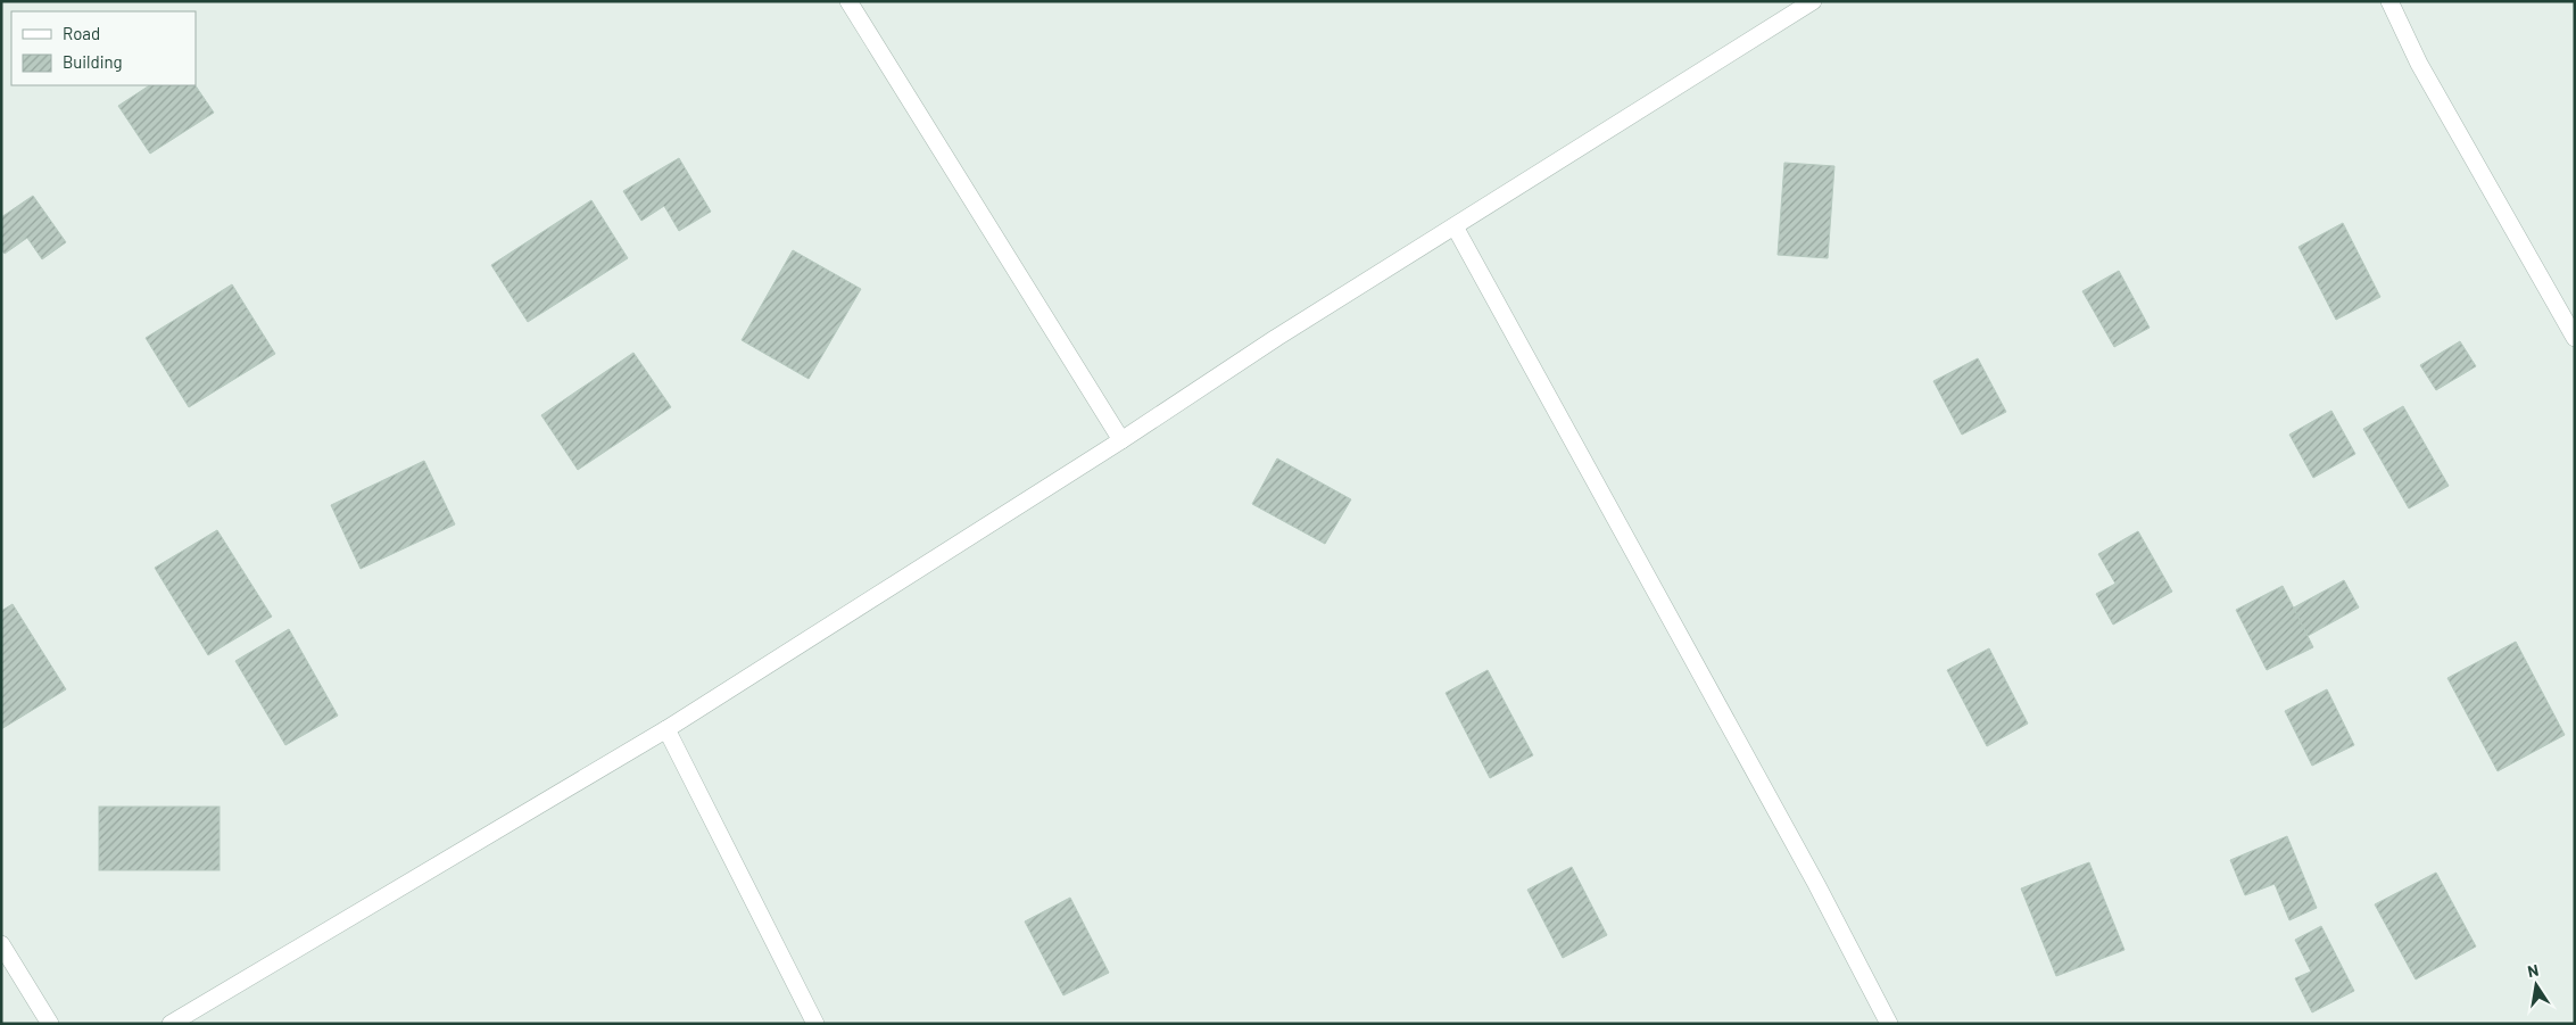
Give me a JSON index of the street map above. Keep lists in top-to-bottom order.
{
  "legend": ["Road", "Building"],
  "north": "top"
}
